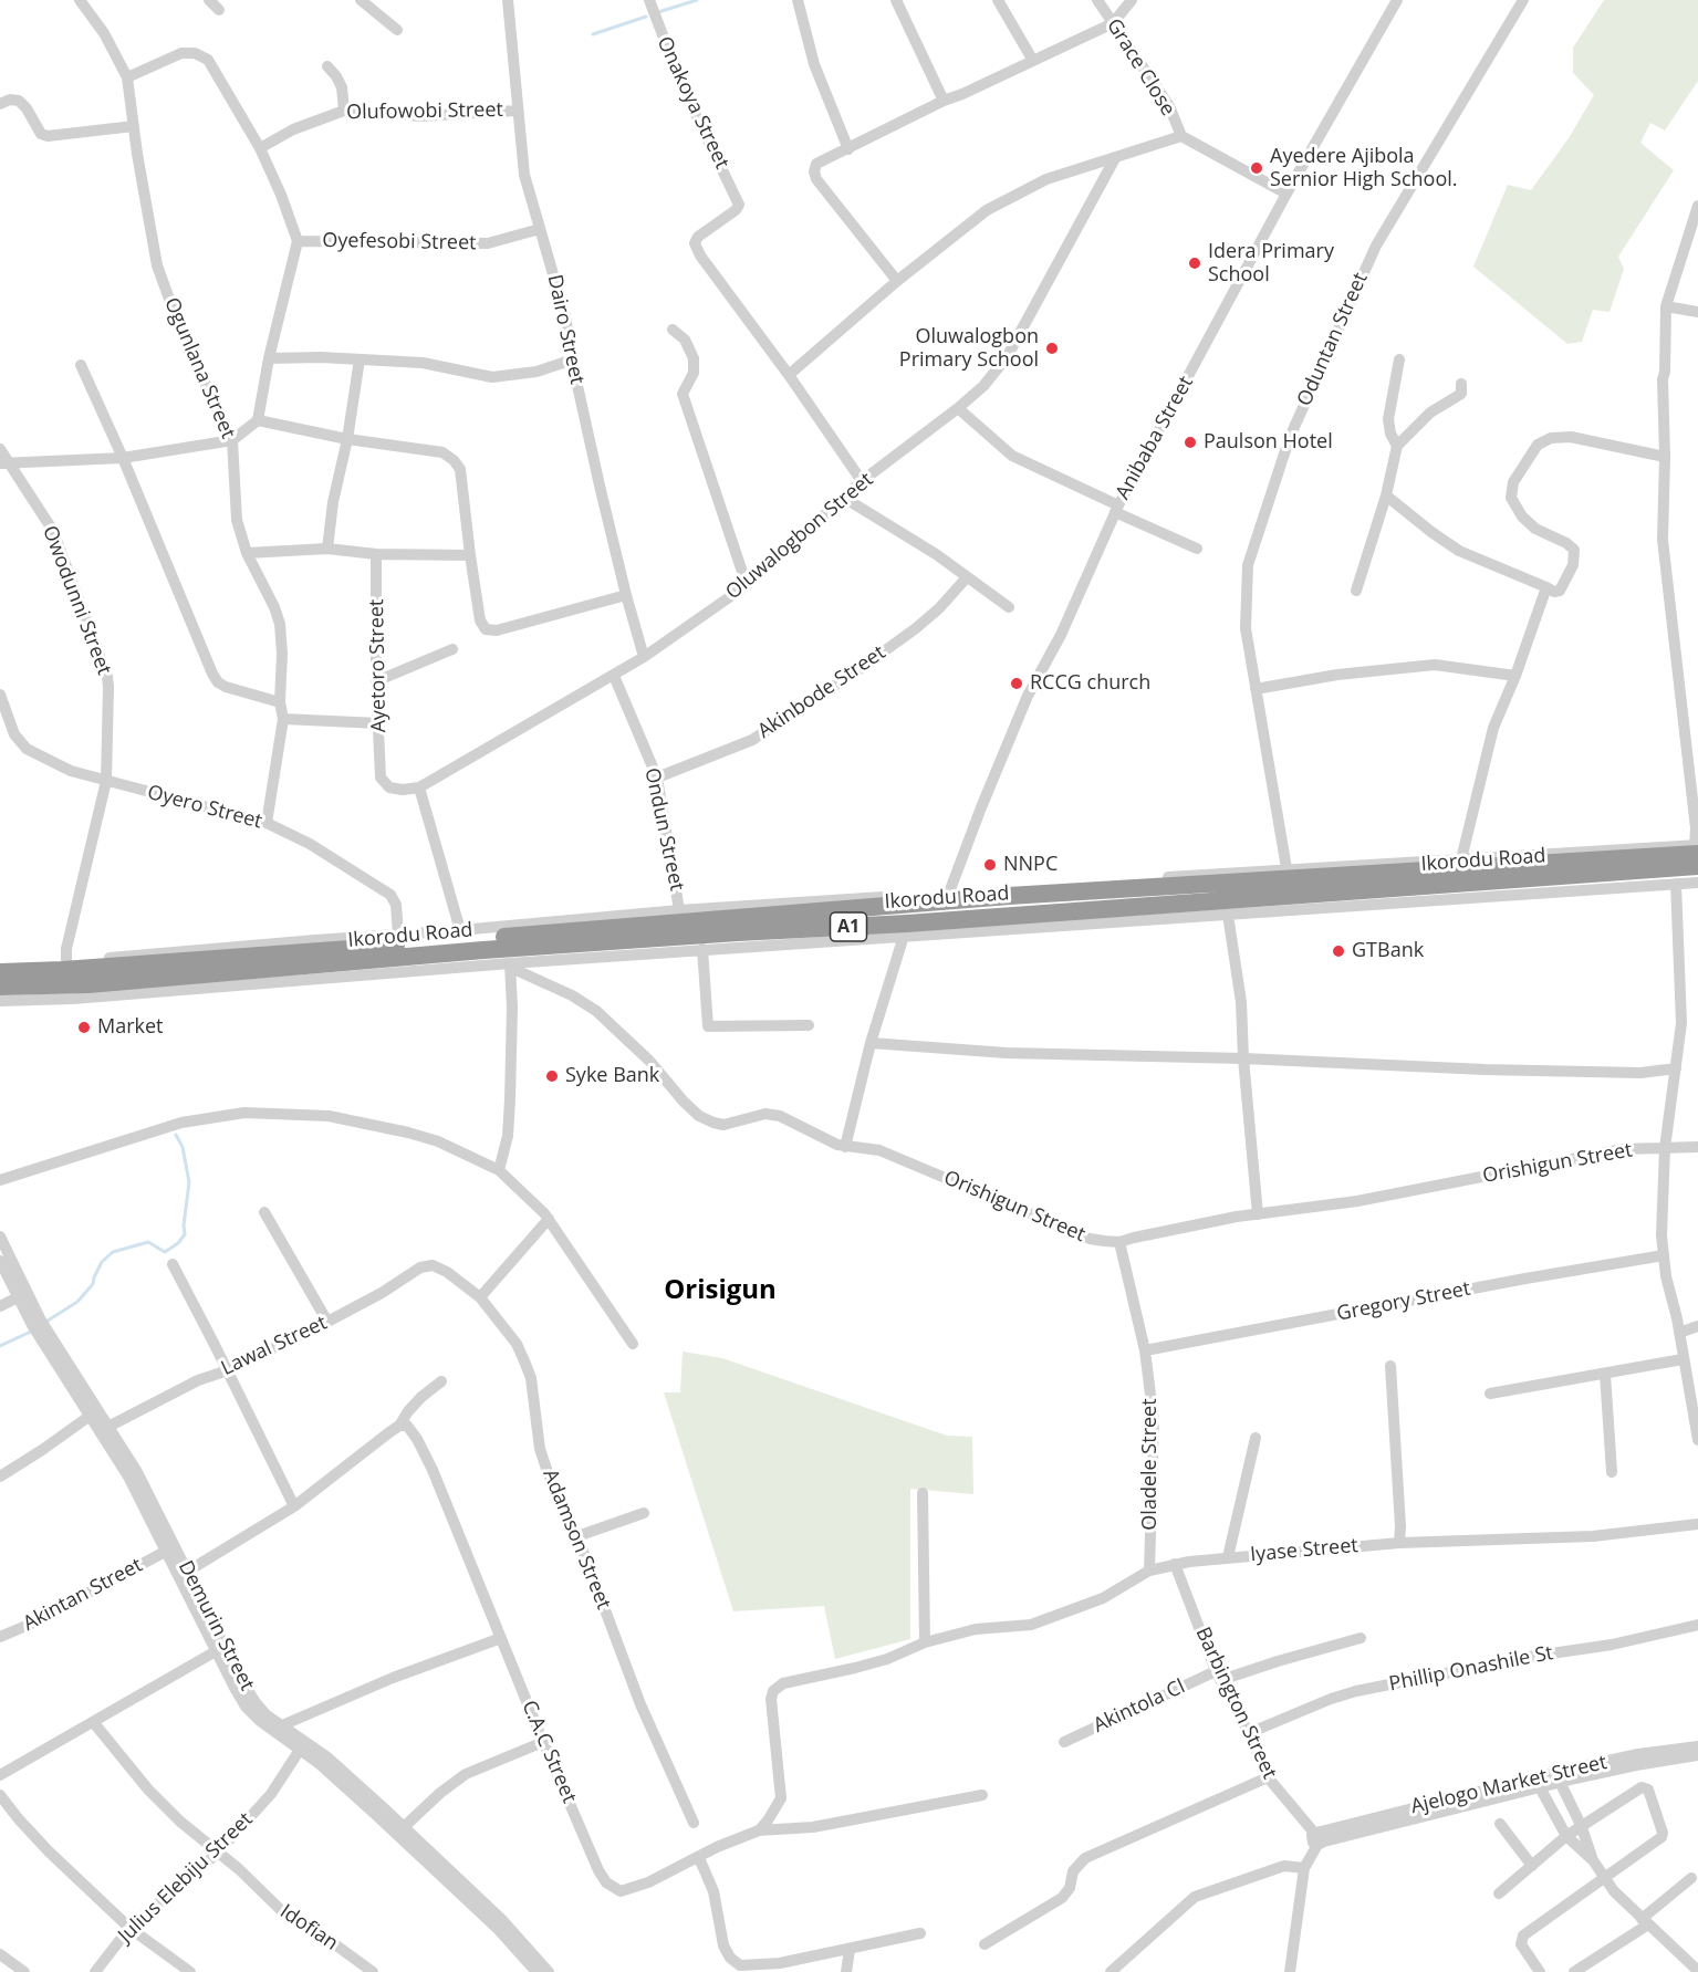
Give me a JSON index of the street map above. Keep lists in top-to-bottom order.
{
  "streets": {
    "highway": ["Ikorodu Road", "A1"],
    "street": [
      "Grace Close",
      "Onakoya Street",
      "Olufowobi Street",
      "Oyefesobi Street",
      "Dairo Street",
      "Oduntan Street",
      "Ogunlana Street",
      "Anibaba Street",
      "Oluwalogbon Street",
      "Owodunni Street",
      "Ayetoro Street",
      "Akinbode Street",
      "Oyero Street",
      "Ondun Street",
      "Orishigun Street",
      "Gregory Street",
      "Lawal Street",
      "Oladele Street",
      "Adamson Street",
      "Iyase Street",
      "Akintan Street",
      "Demurin Street",
      "Phillip Onashile St",
      "Barbington Street",
      "Akintola Cl",
      "C.A.C Street",
      "Ajelogo Market Street",
      "Julius Elebiju Street",
      "Idofian"
    ]
  },
  "crossings": [
    ["Olufowobi Street", "Dairo Street"],
    ["Oyefesobi Street", "Dairo Street"],
    ["Dairo Street", "Oluwalogbon Street"],
    ["Oduntan Street", "Ikorodu Road"],
    ["Ogunlana Street", "Oyero Street"],
    ["Anibaba Street", "Ikorodu Road"],
    ["Oluwalogbon Street", "Ayetoro Street"],
    ["Oluwalogbon Street", "Ondun Street"],
    ["Owodunni Street", "Oyero Street"],
    ["Owodunni Street", "Ikorodu Road"],
    ["Akinbode Street", "Ondun Street"],
    ["Oyero Street", "Ikorodu Road"],
    ["Ondun Street", "Ikorodu Road"],
    ["Ikorodu Road", "Orishigun Street"],
    ["Orishigun Street", "Oladele Street"],
    ["Gregory Street", "Oladele Street"],
    ["Lawal Street", "Adamson Street"],
    ["Lawal Street", "Demurin Street"],
    ["Oladele Street", "Iyase Street"],
    ["Iyase Street", "Barbington Street"],
    ["Akintan Street", "Demurin Street"],
    ["Demurin Street", "Julius Elebiju Street"],
    ["Phillip Onashile St", "Barbington Street"],
    ["Barbington Street", "Akintola Cl"],
    ["Barbington Street", "Ajelogo Market Street"],
    ["Julius Elebiju Street", "Idofian"]
  ],
  "districts": ["Orisigun"],
  "places": [
    "Ayedere Ajibola Sernior High School.",
    "Idera Primary School",
    "Oluwalogbon Primary School",
    "Paulson Hotel",
    "RCCG church",
    "NNPC",
    "GTBank",
    "Market",
    "Syke Bank"
  ]
}
